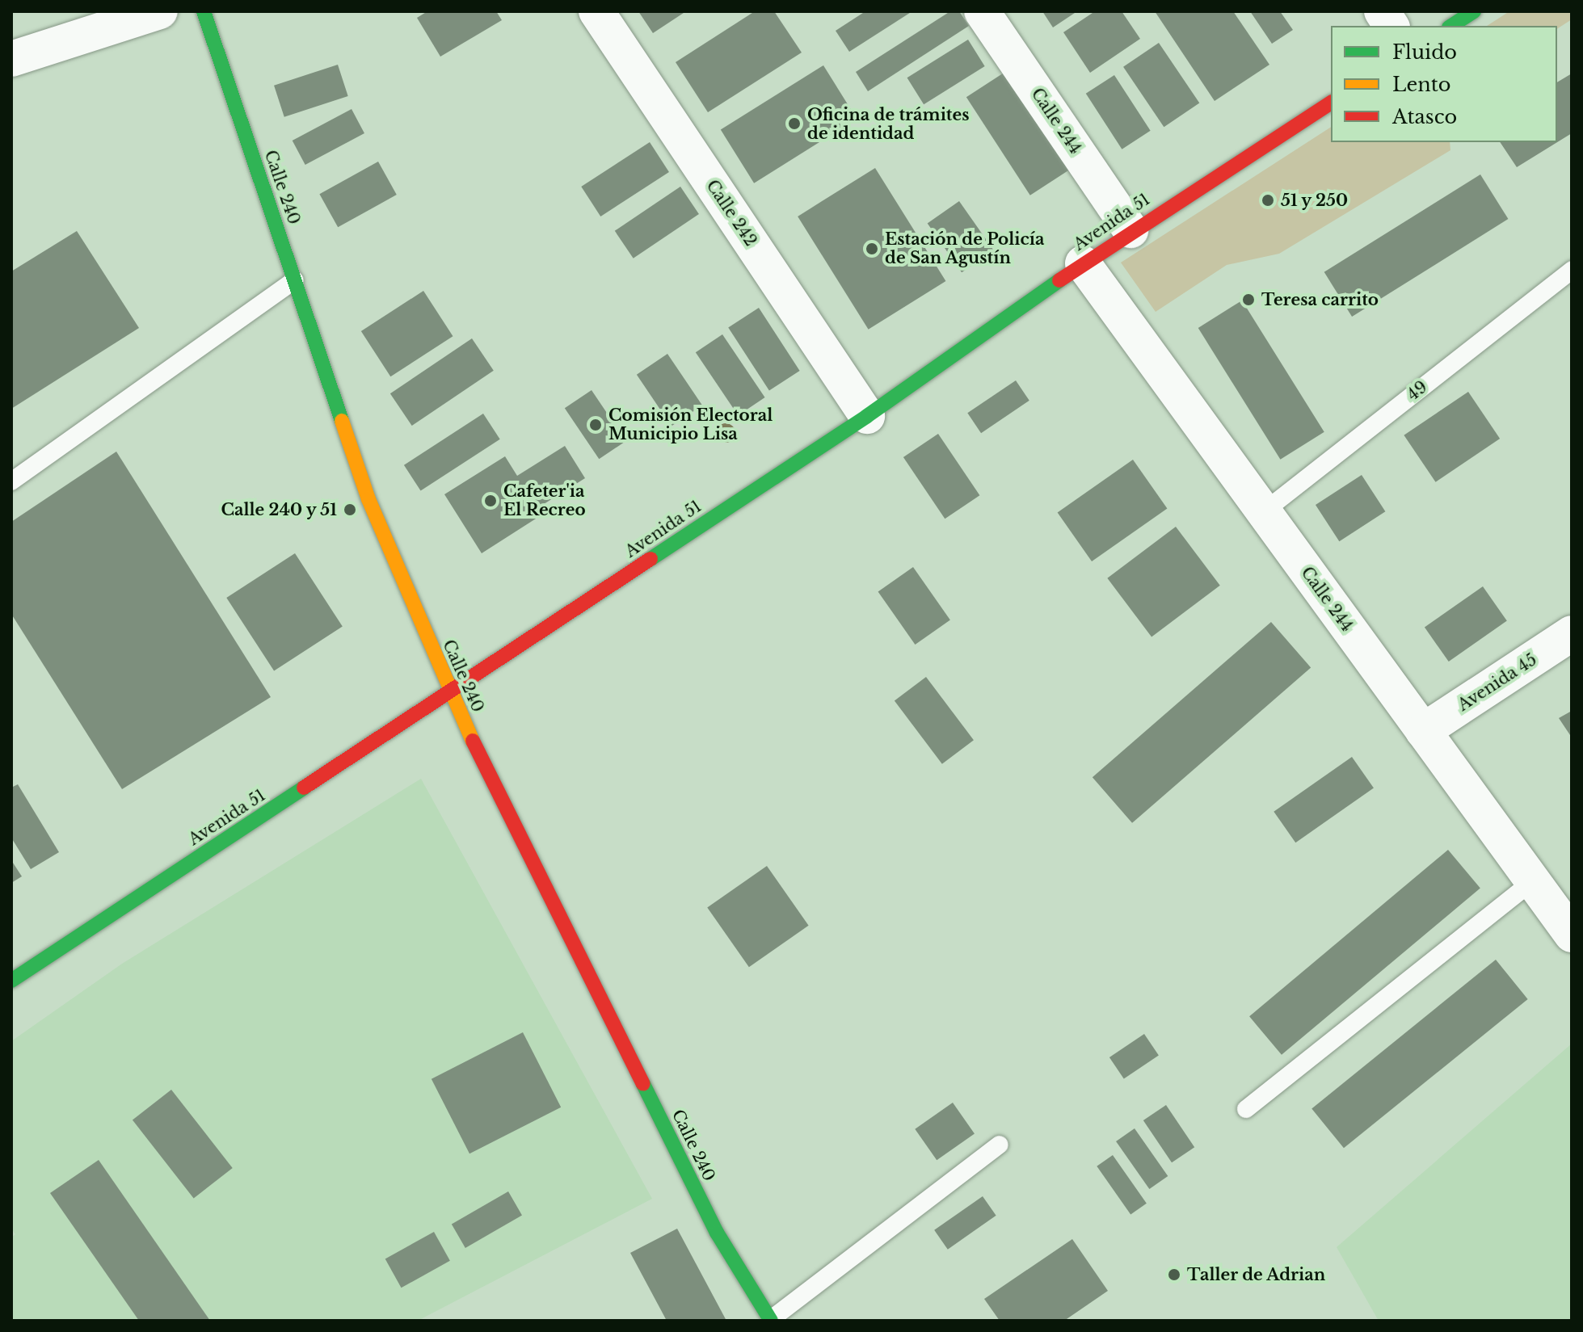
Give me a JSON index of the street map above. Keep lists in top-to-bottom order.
{
  "streets": {
    "main road": ["Calle 240", "Avenida 51"],
    "street": ["Calle 244", "Calle 242", "Avenida 45"],
    "lane": ["49"]
  },
  "crossings": [
    ["Calle 244", "Avenida 51"],
    ["Calle 244", "49"],
    ["Calle 244", "Avenida 45"],
    ["Calle 240", "Avenida 51"],
    ["Calle 242", "Avenida 51"]
  ],
  "places": [
    "Oficina de trámites de identidad",
    "51 y 250",
    "Estación de Policía de San Agustín",
    "Teresa carrito",
    "Comisión Electoral Municipio Lisa",
    "Cafeter'ia El Recreo",
    "Calle 240 y 51",
    "Taller de Adrian"
  ],
  "legend": ["Fluido", "Lento", "Atasco"]
}
